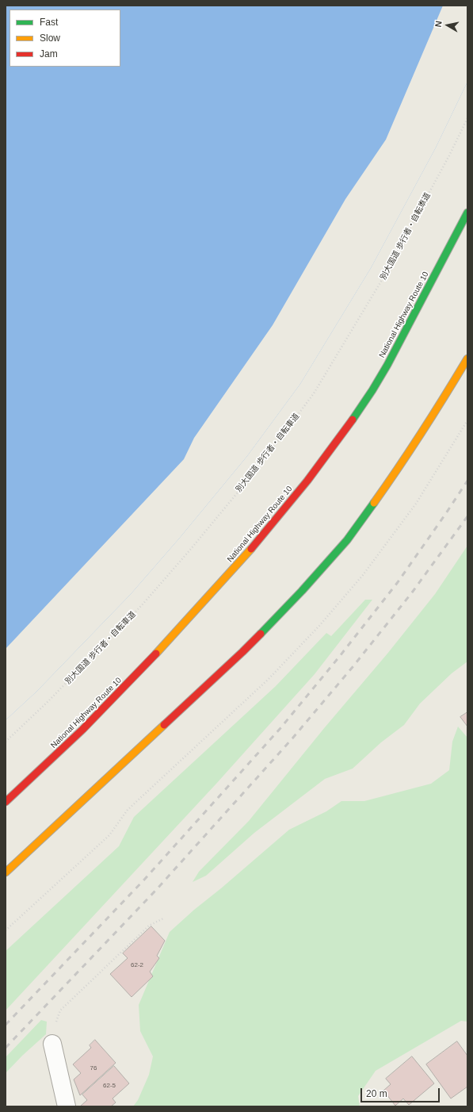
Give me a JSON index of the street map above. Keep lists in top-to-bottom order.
{
  "streets": {
    "highway": ["National Highway Route 10"],
    "path": ["別大国道 歩行者・自転車道"]
  },
  "house_numbers": ["62-2", "76", "62-5"],
  "legend": ["Fast", "Slow", "Jam"],
  "scale_bar": "20 m",
  "north": "left"
}
